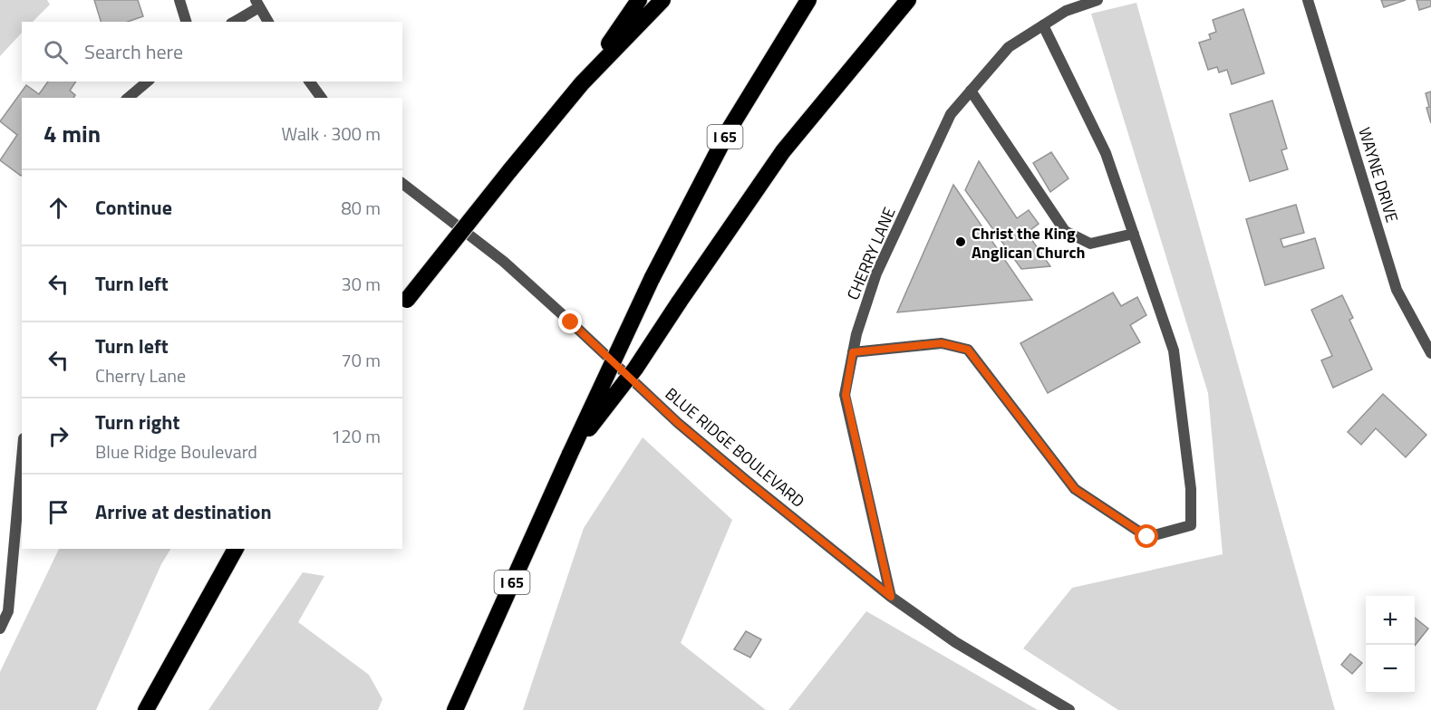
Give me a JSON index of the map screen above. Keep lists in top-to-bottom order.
{
  "streets": {
    "highway": ["I 65"],
    "street": ["WAYNE DRIVE", "CHERRY LANE", "BLUE RIDGE BOULEVARD"]
  },
  "crossings": [
    ["CHERRY LANE", "BLUE RIDGE BOULEVARD"]
  ],
  "places": ["Christ the King Anglican Church"],
  "page": {
    "search": "Search here",
    "heading": ["4 min", "Walk · 300 m"],
    "list": [
      ["Continue", "80 m"],
      ["Turn left", "30 m"],
      ["Turn left", "Cherry Lane", "70 m"],
      ["Turn right", "Blue Ridge Boulevard", "120 m"],
      "Arrive at destination"
    ],
    "map_buttons": ["+", "−"]
  }
}
